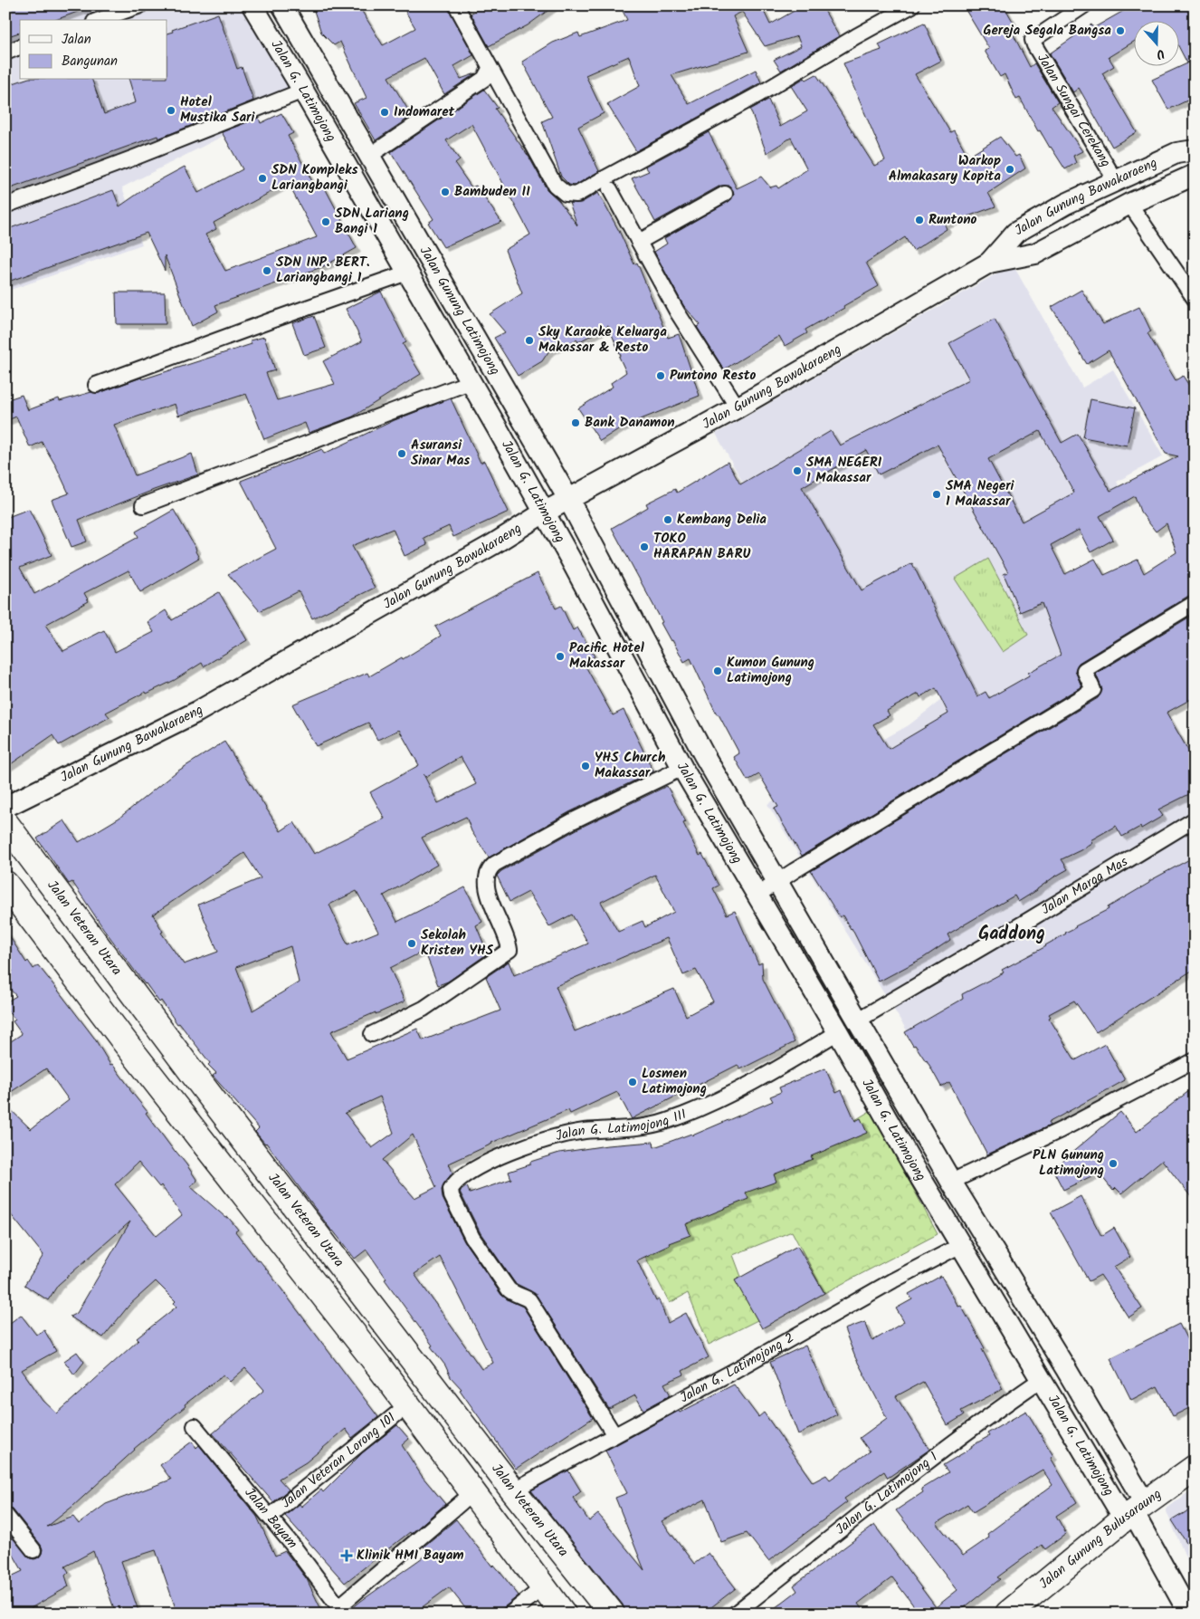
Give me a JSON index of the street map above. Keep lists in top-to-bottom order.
{
  "streets": {
    "highway": ["Jalan Veteran Utara", "Jalan Gunung Bulusaraung"],
    "main road": ["Jalan G. Latimojong", "Jalan Gunung Bawakaraeng", "Jalan Gunung Latimojong"],
    "street": [
      "Jalan Sungai Cerekang",
      "Jalan Marga Mas",
      "Jalan G. Latimojong III",
      "Jalan G. Latimojong 2",
      "Jalan Veteran Lorong 101",
      "Jalan G. Latimojong 1",
      "Jalan Bayam"
    ]
  },
  "crossings": [
    ["Jalan G. Latimojong", "Jalan Gunung Bawakaraeng"],
    ["Jalan G. Latimojong", "Jalan Gunung Latimojong"],
    ["Jalan G. Latimojong", "Jalan Marga Mas"],
    ["Jalan G. Latimojong", "Jalan G. Latimojong III"],
    ["Jalan G. Latimojong", "Jalan G. Latimojong 2"],
    ["Jalan G. Latimojong", "Jalan G. Latimojong 1"],
    ["Jalan G. Latimojong", "Jalan Gunung Bulusaraung"],
    ["Jalan Sungai Cerekang", "Jalan Gunung Bawakaraeng"],
    ["Jalan Gunung Bawakaraeng", "Jalan Gunung Latimojong"],
    ["Jalan Veteran Utara", "Jalan G. Latimojong 2"],
    ["Jalan G. Latimojong III", "Jalan G. Latimojong 2"],
    ["Jalan Veteran Lorong 101", "Jalan Bayam"]
  ],
  "districts": ["Gaddong"],
  "places": {
    "other": [
      "Gereja Segala Bangsa",
      "Hotel Mustika Sari",
      "Indomaret",
      "Warkop Almakasary Kopita",
      "SDN Kompleks Lariangbangi",
      "Bambuden II",
      "Runtono",
      "SDN Lariang Bangi 1",
      "SDN INP. BERT. Lariangbangi 1",
      "Sky Karaoke Keluarga Makassar & Resto",
      "Puntono Resto",
      "Bank Danamon",
      "Asuransi Sinar Mas",
      "SMA NEGERI 1 Makassar",
      "SMA Negeri 1 Makassar",
      "Kembang Delia",
      "TOKO HARAPAN BARU",
      "Pacific Hotel Makassar",
      "Kumon Gunung Latimojong",
      "YHS Church Makassar",
      "Sekolah Kristen YHS",
      "Losmen Latimojong",
      "PLN Gunung Latimojong"
    ],
    "health": ["Klinik HMI Bayam"]
  },
  "legend": ["Jalan", "Bangunan"],
  "north": "bottom"
}
